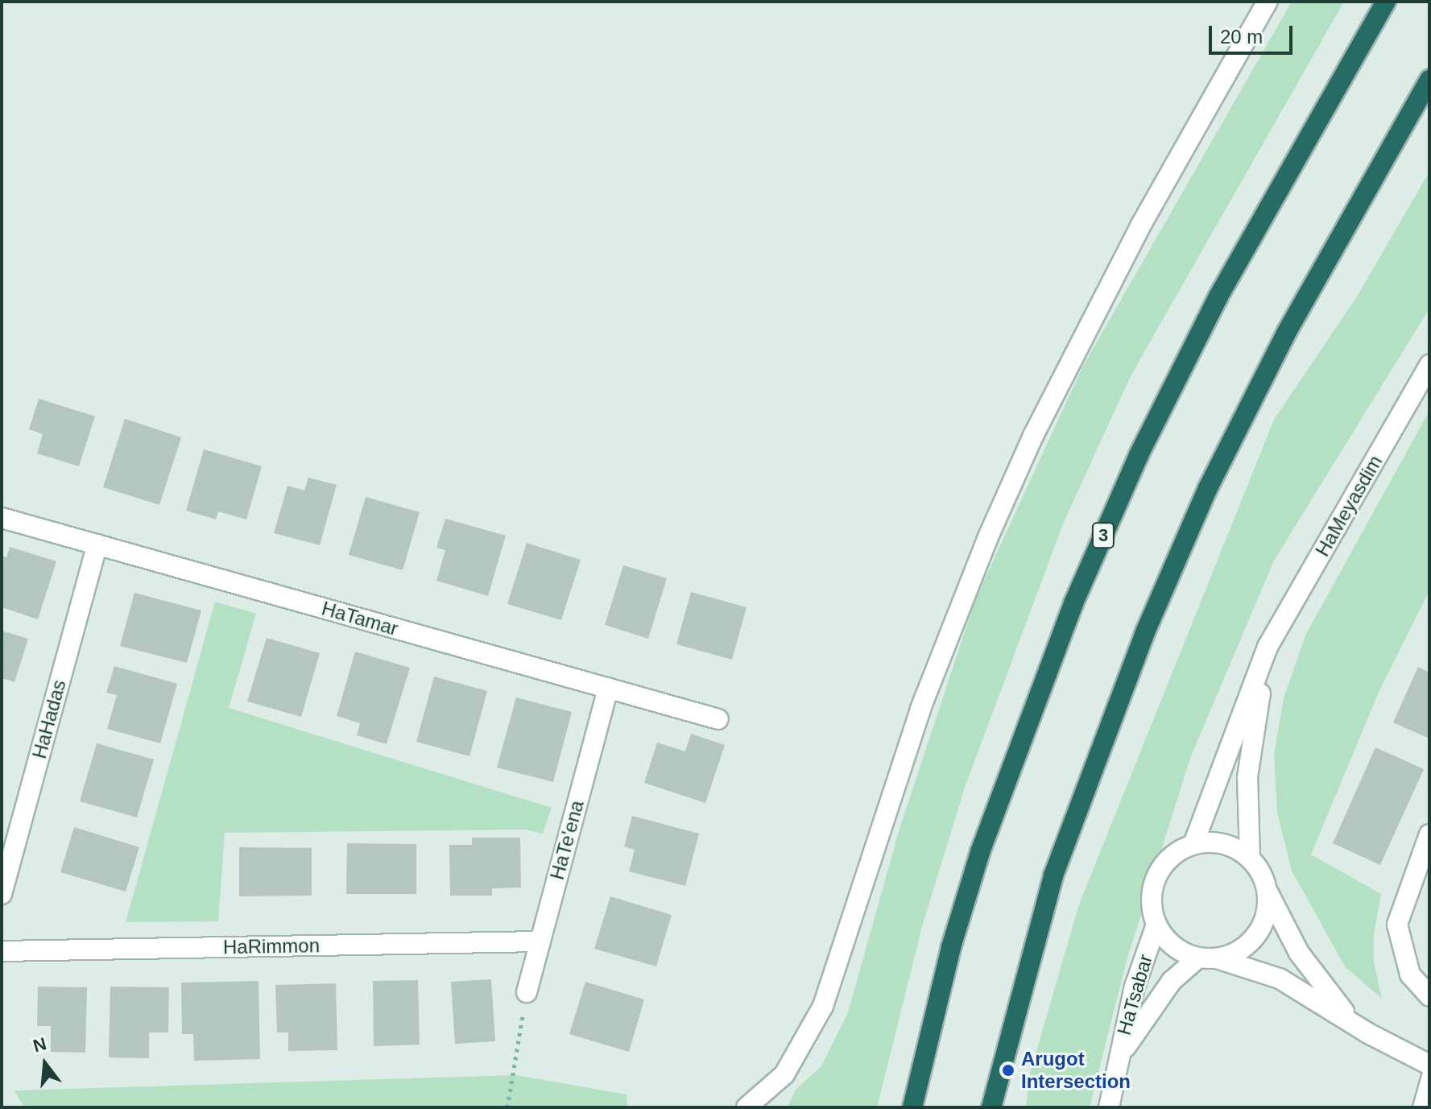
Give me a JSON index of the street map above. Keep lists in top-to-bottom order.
{
  "streets": {
    "highway": ["3"],
    "street": [
      "HaMeyasdim",
      "HaTamar",
      "HaHadas",
      "HaTe'ena",
      "HaRimmon",
      "HaTsabar"
    ]
  },
  "crossings": [
    ["HaMeyasdim", "HaTsabar"],
    ["HaTamar", "HaHadas"],
    ["HaTamar", "HaTe'ena"],
    ["HaTe'ena", "HaRimmon"]
  ],
  "places": ["Arugot Intersection"],
  "scale_bar": "20 m",
  "north": "top"
}
